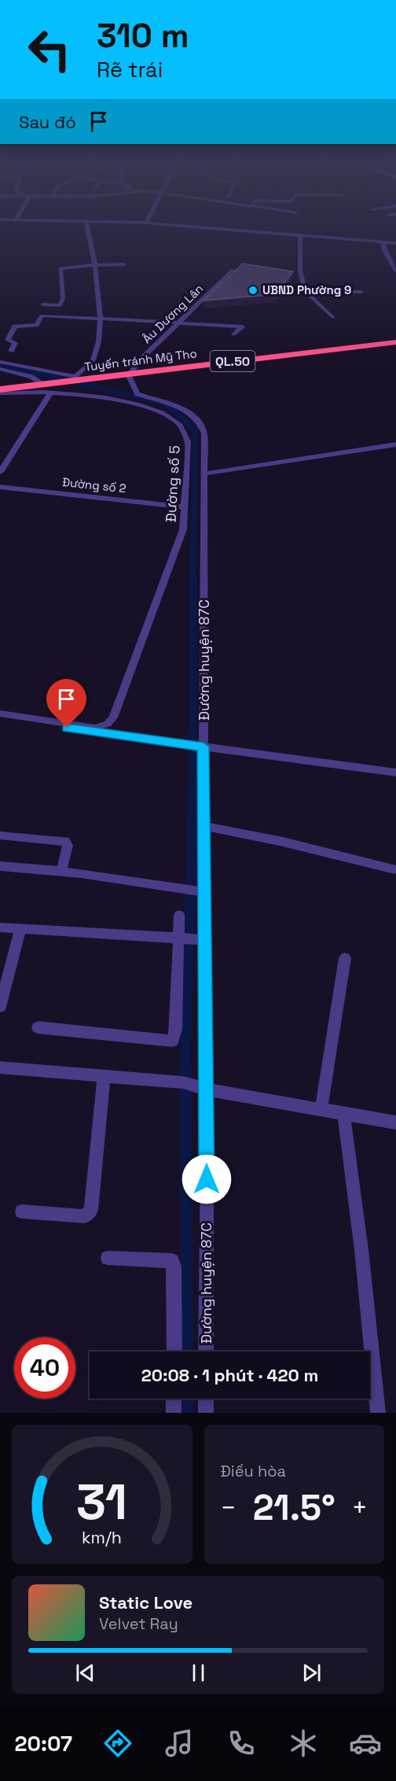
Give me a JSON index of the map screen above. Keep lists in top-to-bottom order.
{
  "streets": {
    "highway": ["Tuyến tránh Mỹ Tho", "QL.50"],
    "street": [
      "Âu Dương Lân",
      "Đường số 5",
      "Đường số 2",
      "Đường huyện 87C"
    ]
  },
  "crossings": [
    ["Âu Dương Lân", "Tuyến tránh Mỹ Tho"],
    ["Âu Dương Lân", "Đường huyện 87C"],
    ["Tuyến tránh Mỹ Tho", "Đường huyện 87C"],
    ["Đường số 5", "Đường số 2"]
  ],
  "places": ["UBND Phường 9"],
  "page": {
    "turn": ["310 m", "Rẽ trái"],
    "then": "Sau đó",
    "limit": "40",
    "trip": "20:08 · 1 phút · 420 m",
    "tile": "Điều hòa",
    "heat": ["−", "21.5°", "+"],
    "song": ["Static Love", "Velvet Ray"],
    "tabs": "20:07",
    "gauge": ["31", "km/h"]
  }
}
